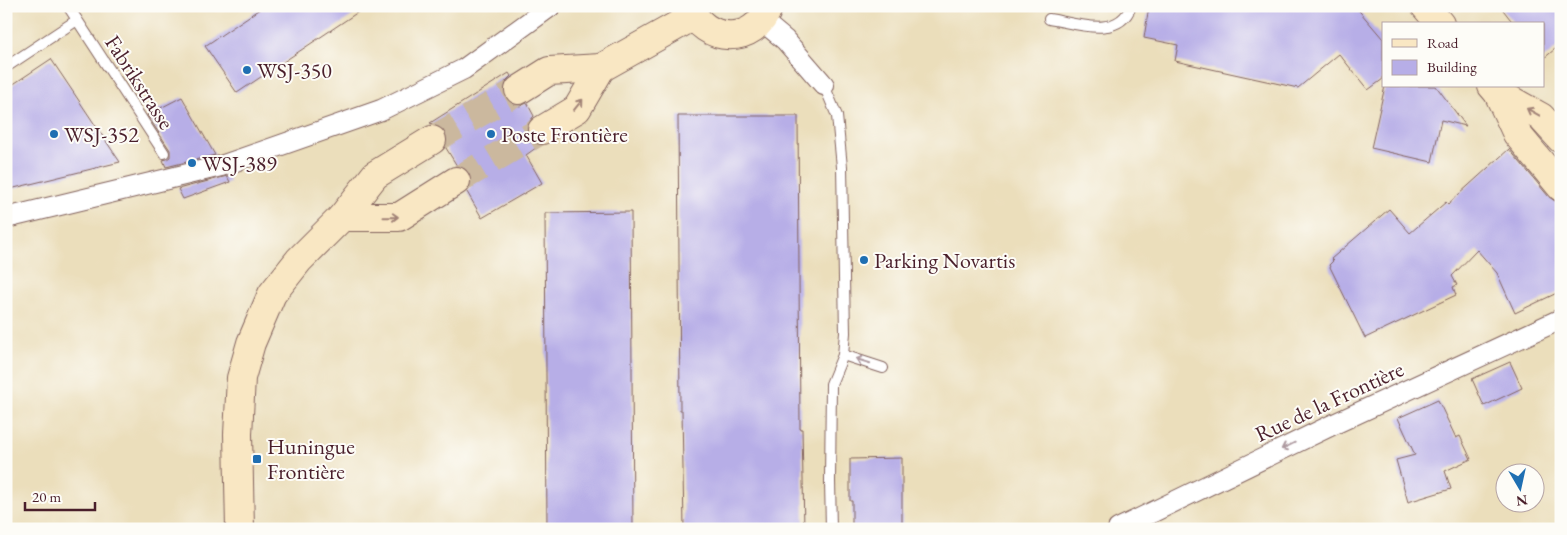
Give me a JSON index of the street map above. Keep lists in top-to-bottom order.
{
  "streets": {
    "street": ["Rue de la Frontière"],
    "lane": ["Fabrikstrasse"]
  },
  "one_way": ["Rue de la Frontière"],
  "places": {
    "other": [
      "WSJ-350",
      "WSJ-352",
      "Poste Frontière",
      "WSJ-389",
      "Parking Novartis"
    ],
    "transit": ["Huningue Frontière"]
  },
  "legend": ["Road", "Building"],
  "scale_bar": "20 m",
  "north": "bottom"
}
